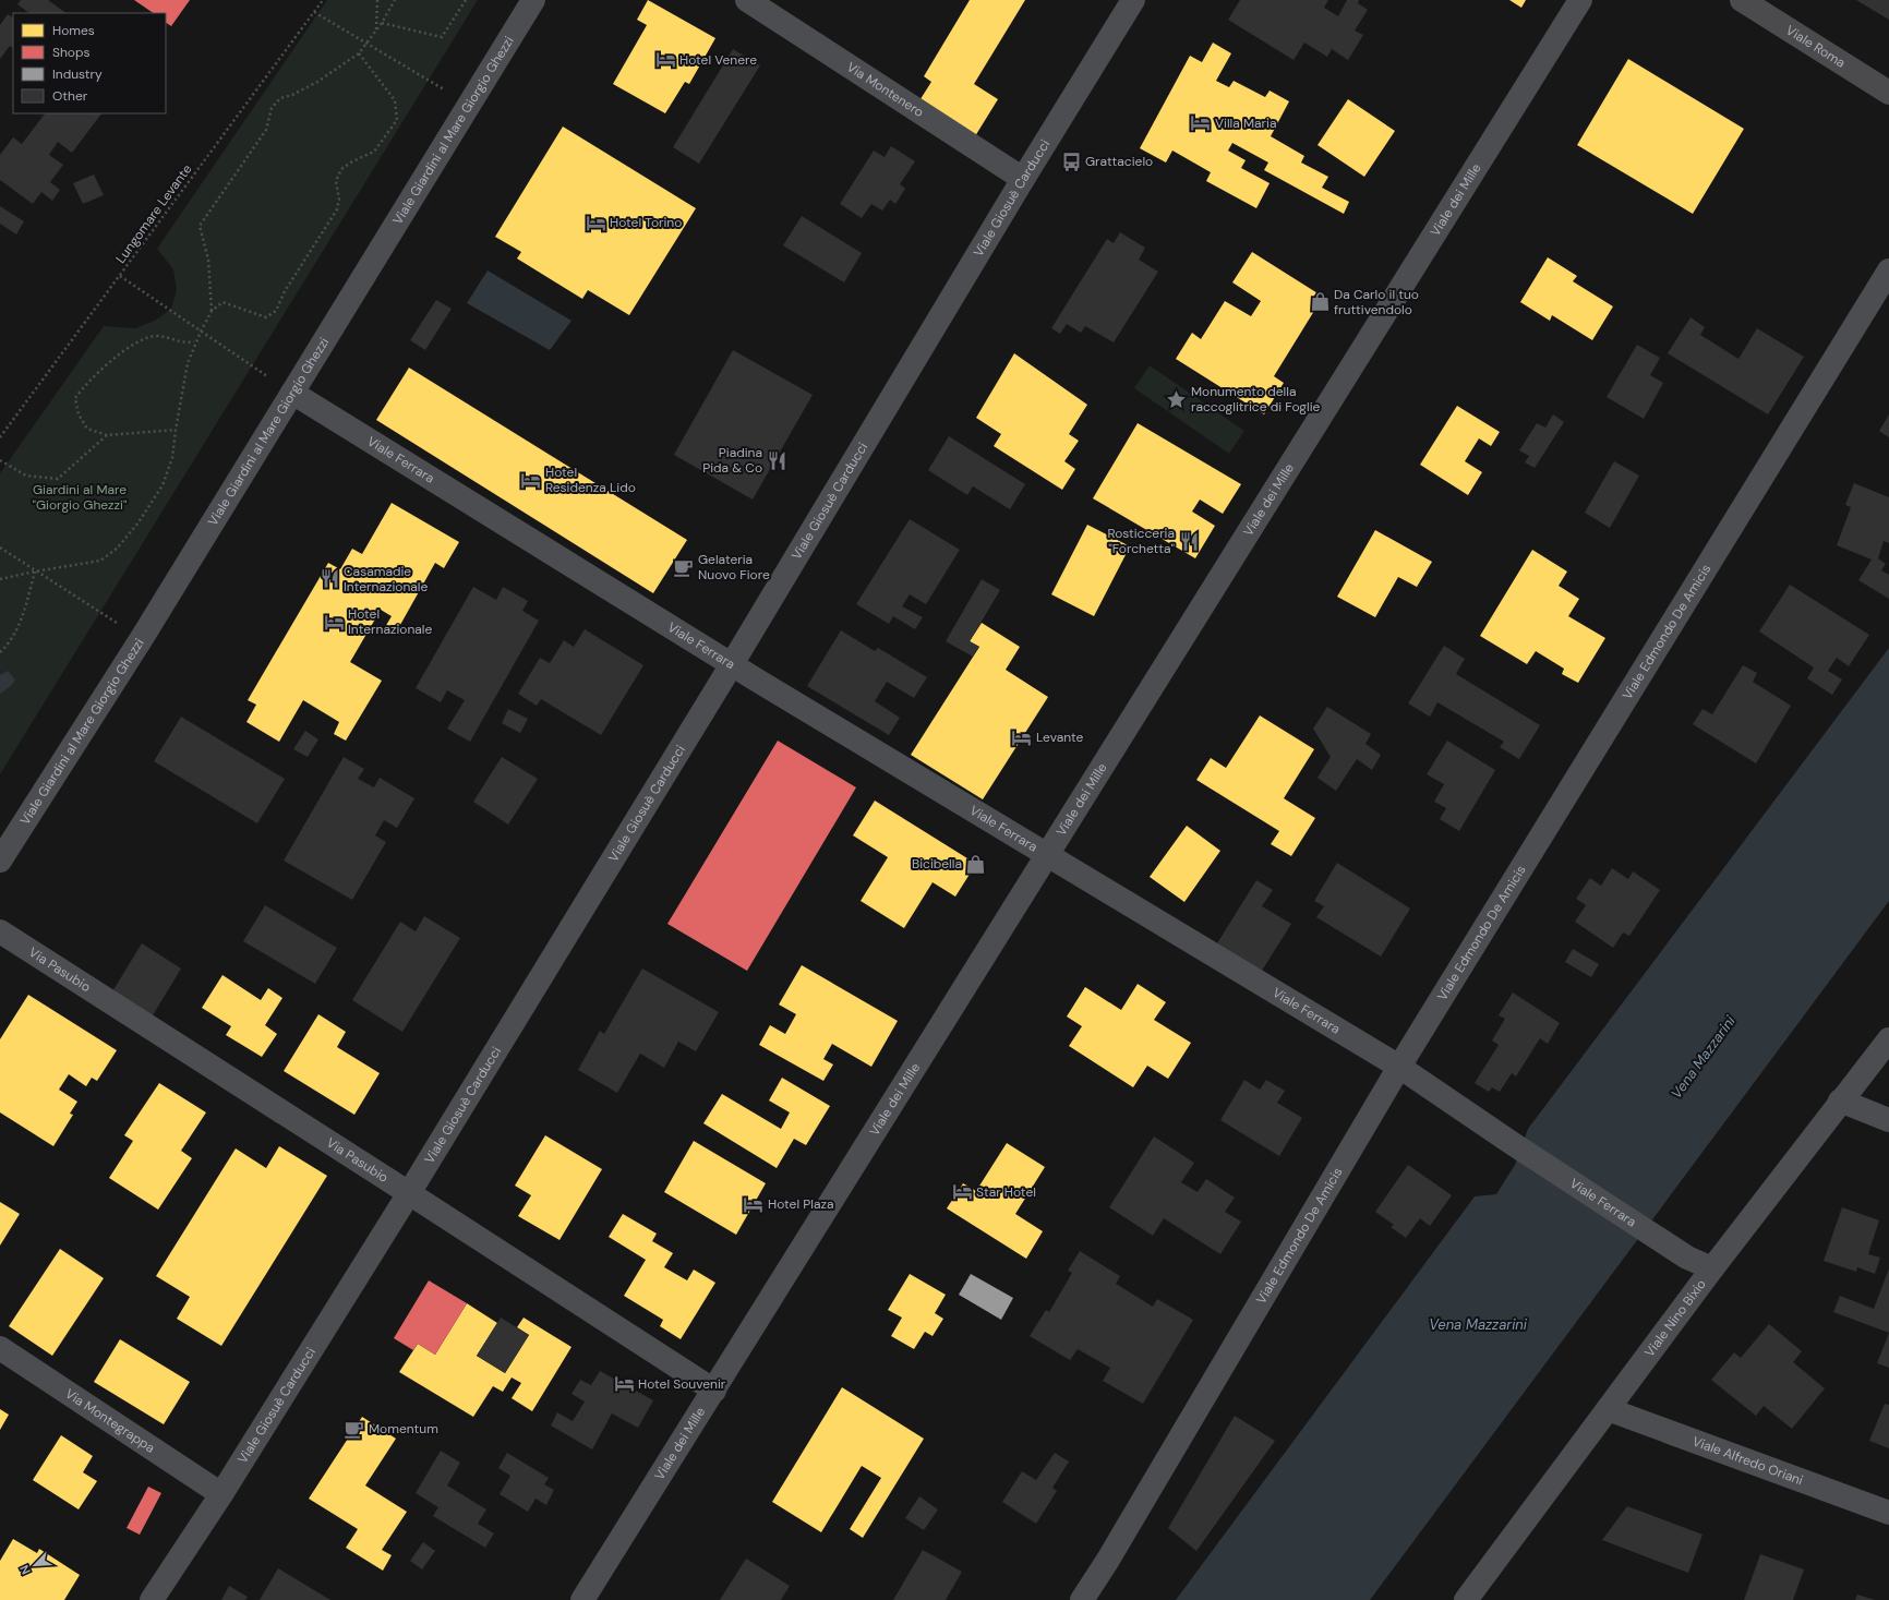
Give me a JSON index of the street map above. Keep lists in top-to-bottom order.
{
  "streets": {
    "street": [
      "Viale Roma",
      "Via Montenero",
      "Viale Giardini al Mare Giorgio Ghezzi",
      "Viale Giosuè Carducci",
      "Viale dei Mille",
      "Viale Ferrara",
      "Viale Edmondo De Amicis",
      "Via Pasubio",
      "Viale Nino Bixio",
      "Via Montegrappa",
      "Viale Alfredo Oriani"
    ],
    "path": ["Lungomare Levante"]
  },
  "crossings": [
    ["Via Montenero", "Viale Giosuè Carducci"],
    ["Viale Giardini al Mare Giorgio Ghezzi", "Viale Ferrara"],
    ["Viale Giosuè Carducci", "Viale Ferrara"],
    ["Viale Giosuè Carducci", "Via Pasubio"],
    ["Viale Giosuè Carducci", "Via Montegrappa"],
    ["Viale dei Mille", "Viale Ferrara"],
    ["Viale dei Mille", "Via Pasubio"],
    ["Viale Ferrara", "Viale Edmondo De Amicis"],
    ["Viale Ferrara", "Viale Nino Bixio"],
    ["Viale Nino Bixio", "Viale Alfredo Oriani"]
  ],
  "water": ["Vena Mazzarini"],
  "parks": ["Giardini al Mare \"Giorgio Ghezzi\""],
  "places": {
    "hotel": [
      "Hotel Venere",
      "Villa Maria",
      "Hotel Torino",
      "Hotel Residenza Lido",
      "Hotel Internazionale",
      "Levante",
      "Star Hotel",
      "Hotel Plaza",
      "Hotel Souvenir"
    ],
    "bus stop": ["Grattacielo"],
    "shop": ["Da Carlo il tuo fruttivendolo", "Bicibella"],
    "place": ["Monumento della raccoglitrice di Foglie"],
    "restaurant": ["Piadina Pida & Co", "Rosticceria \"Forchetta\"", "Casamadie Internazionale"],
    "cafe": ["Gelateria Nuovo Fiore", "Momentum"]
  },
  "legend": [
    "Homes",
    "Shops",
    "Industry",
    "Other"
  ],
  "north": "bottom left"
}
